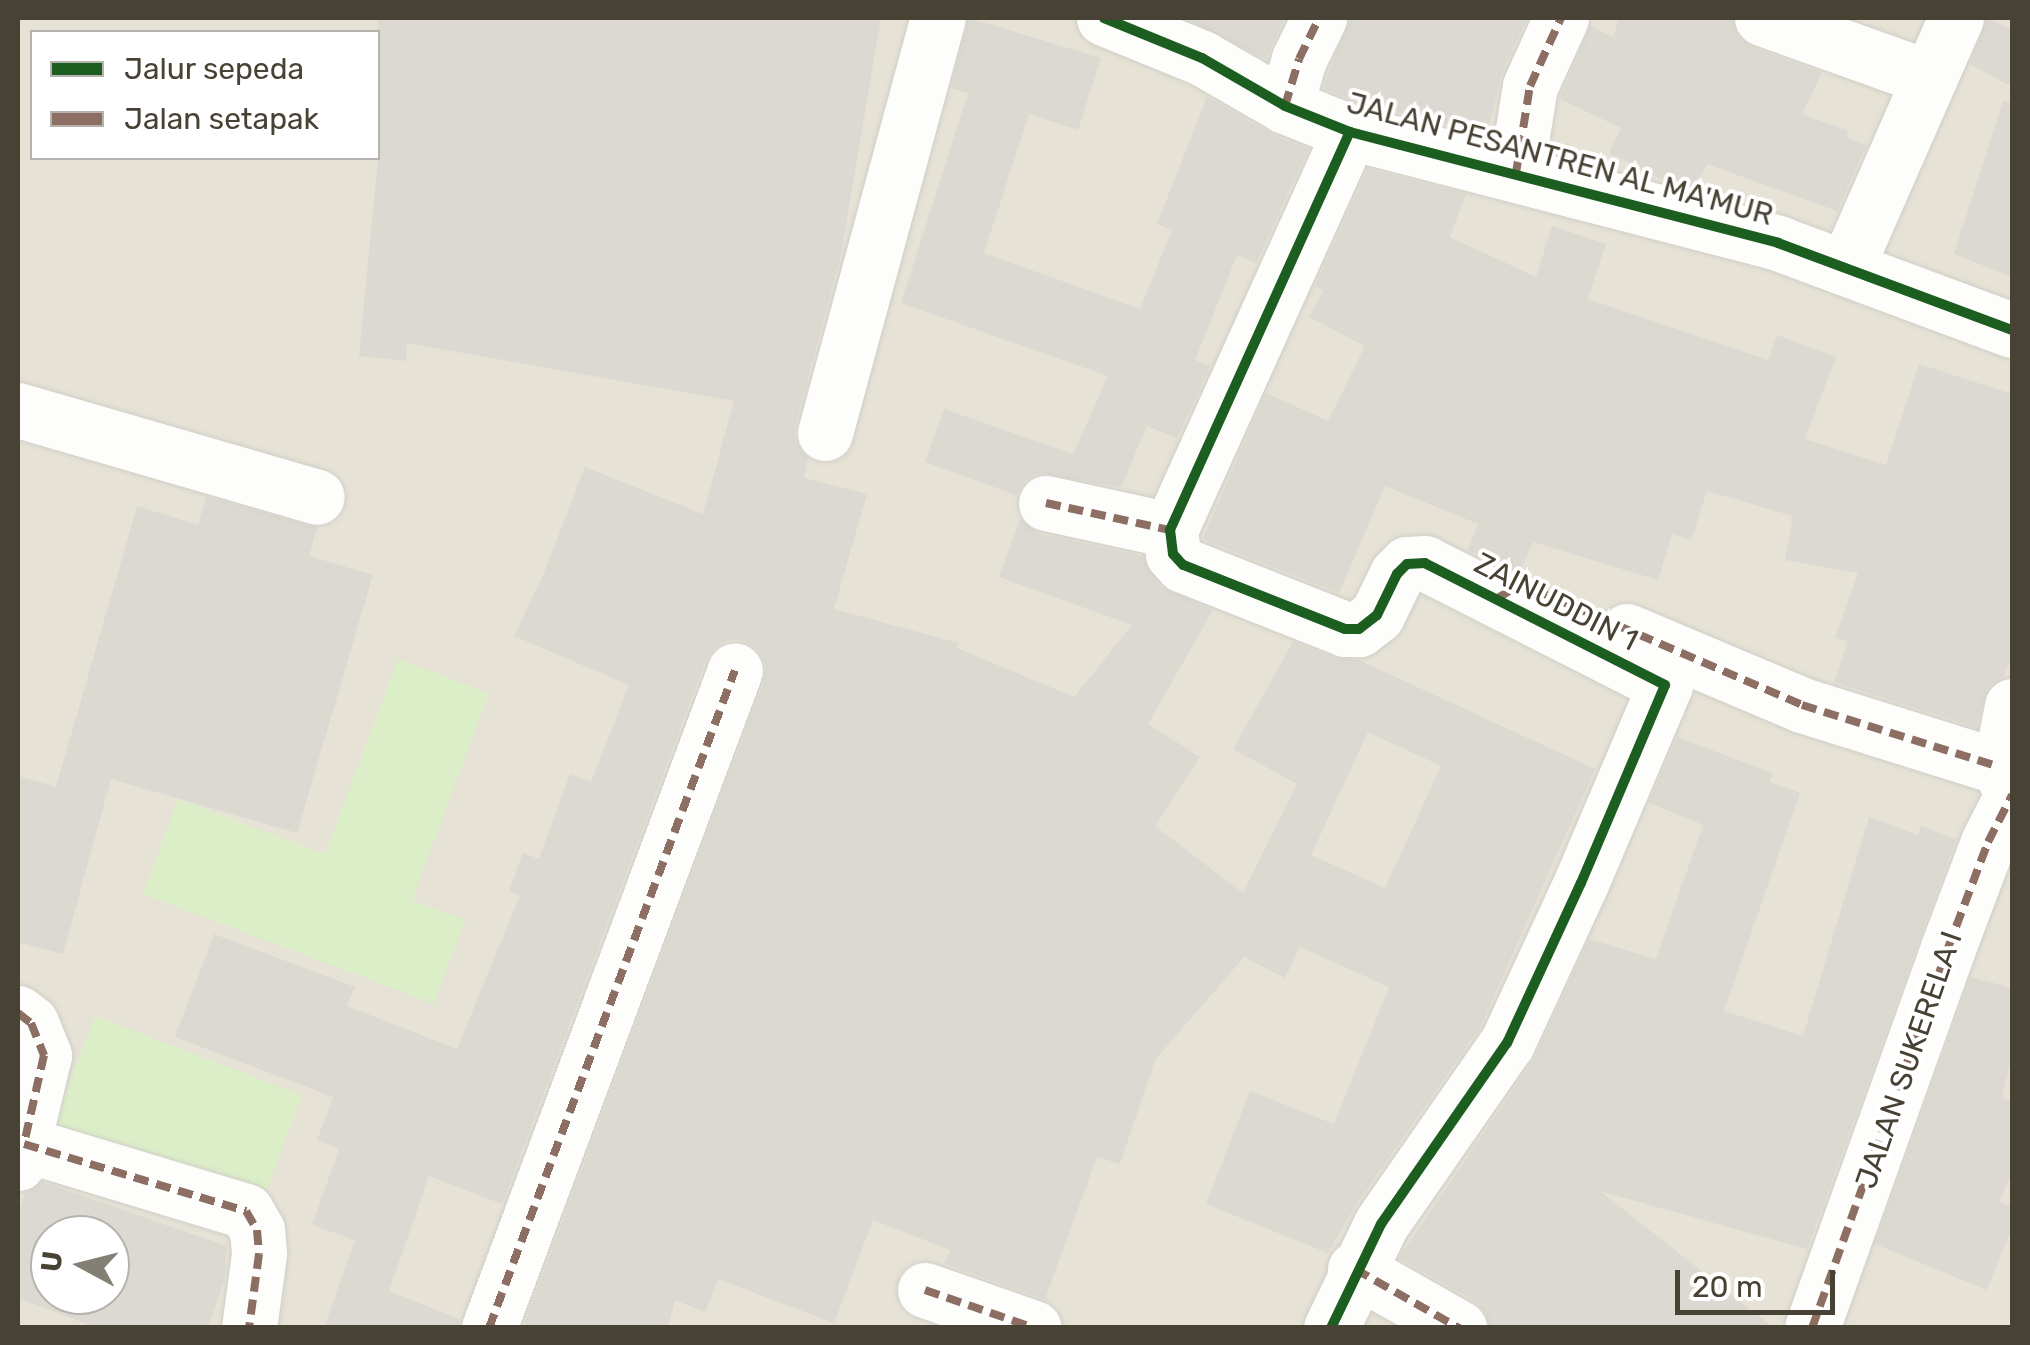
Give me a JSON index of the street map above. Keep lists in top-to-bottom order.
{
  "streets": {
    "street": ["JALAN PESANTREN AL MA'MUR", "ZAINUDDIN 1", "JALAN SUKERELA I"]
  },
  "crossings": [
    ["ZAINUDDIN 1", "JALAN SUKERELA I"]
  ],
  "legend": ["Jalur sepeda", "Jalan setapak"],
  "scale_bar": "20 m",
  "north": "left"
}
